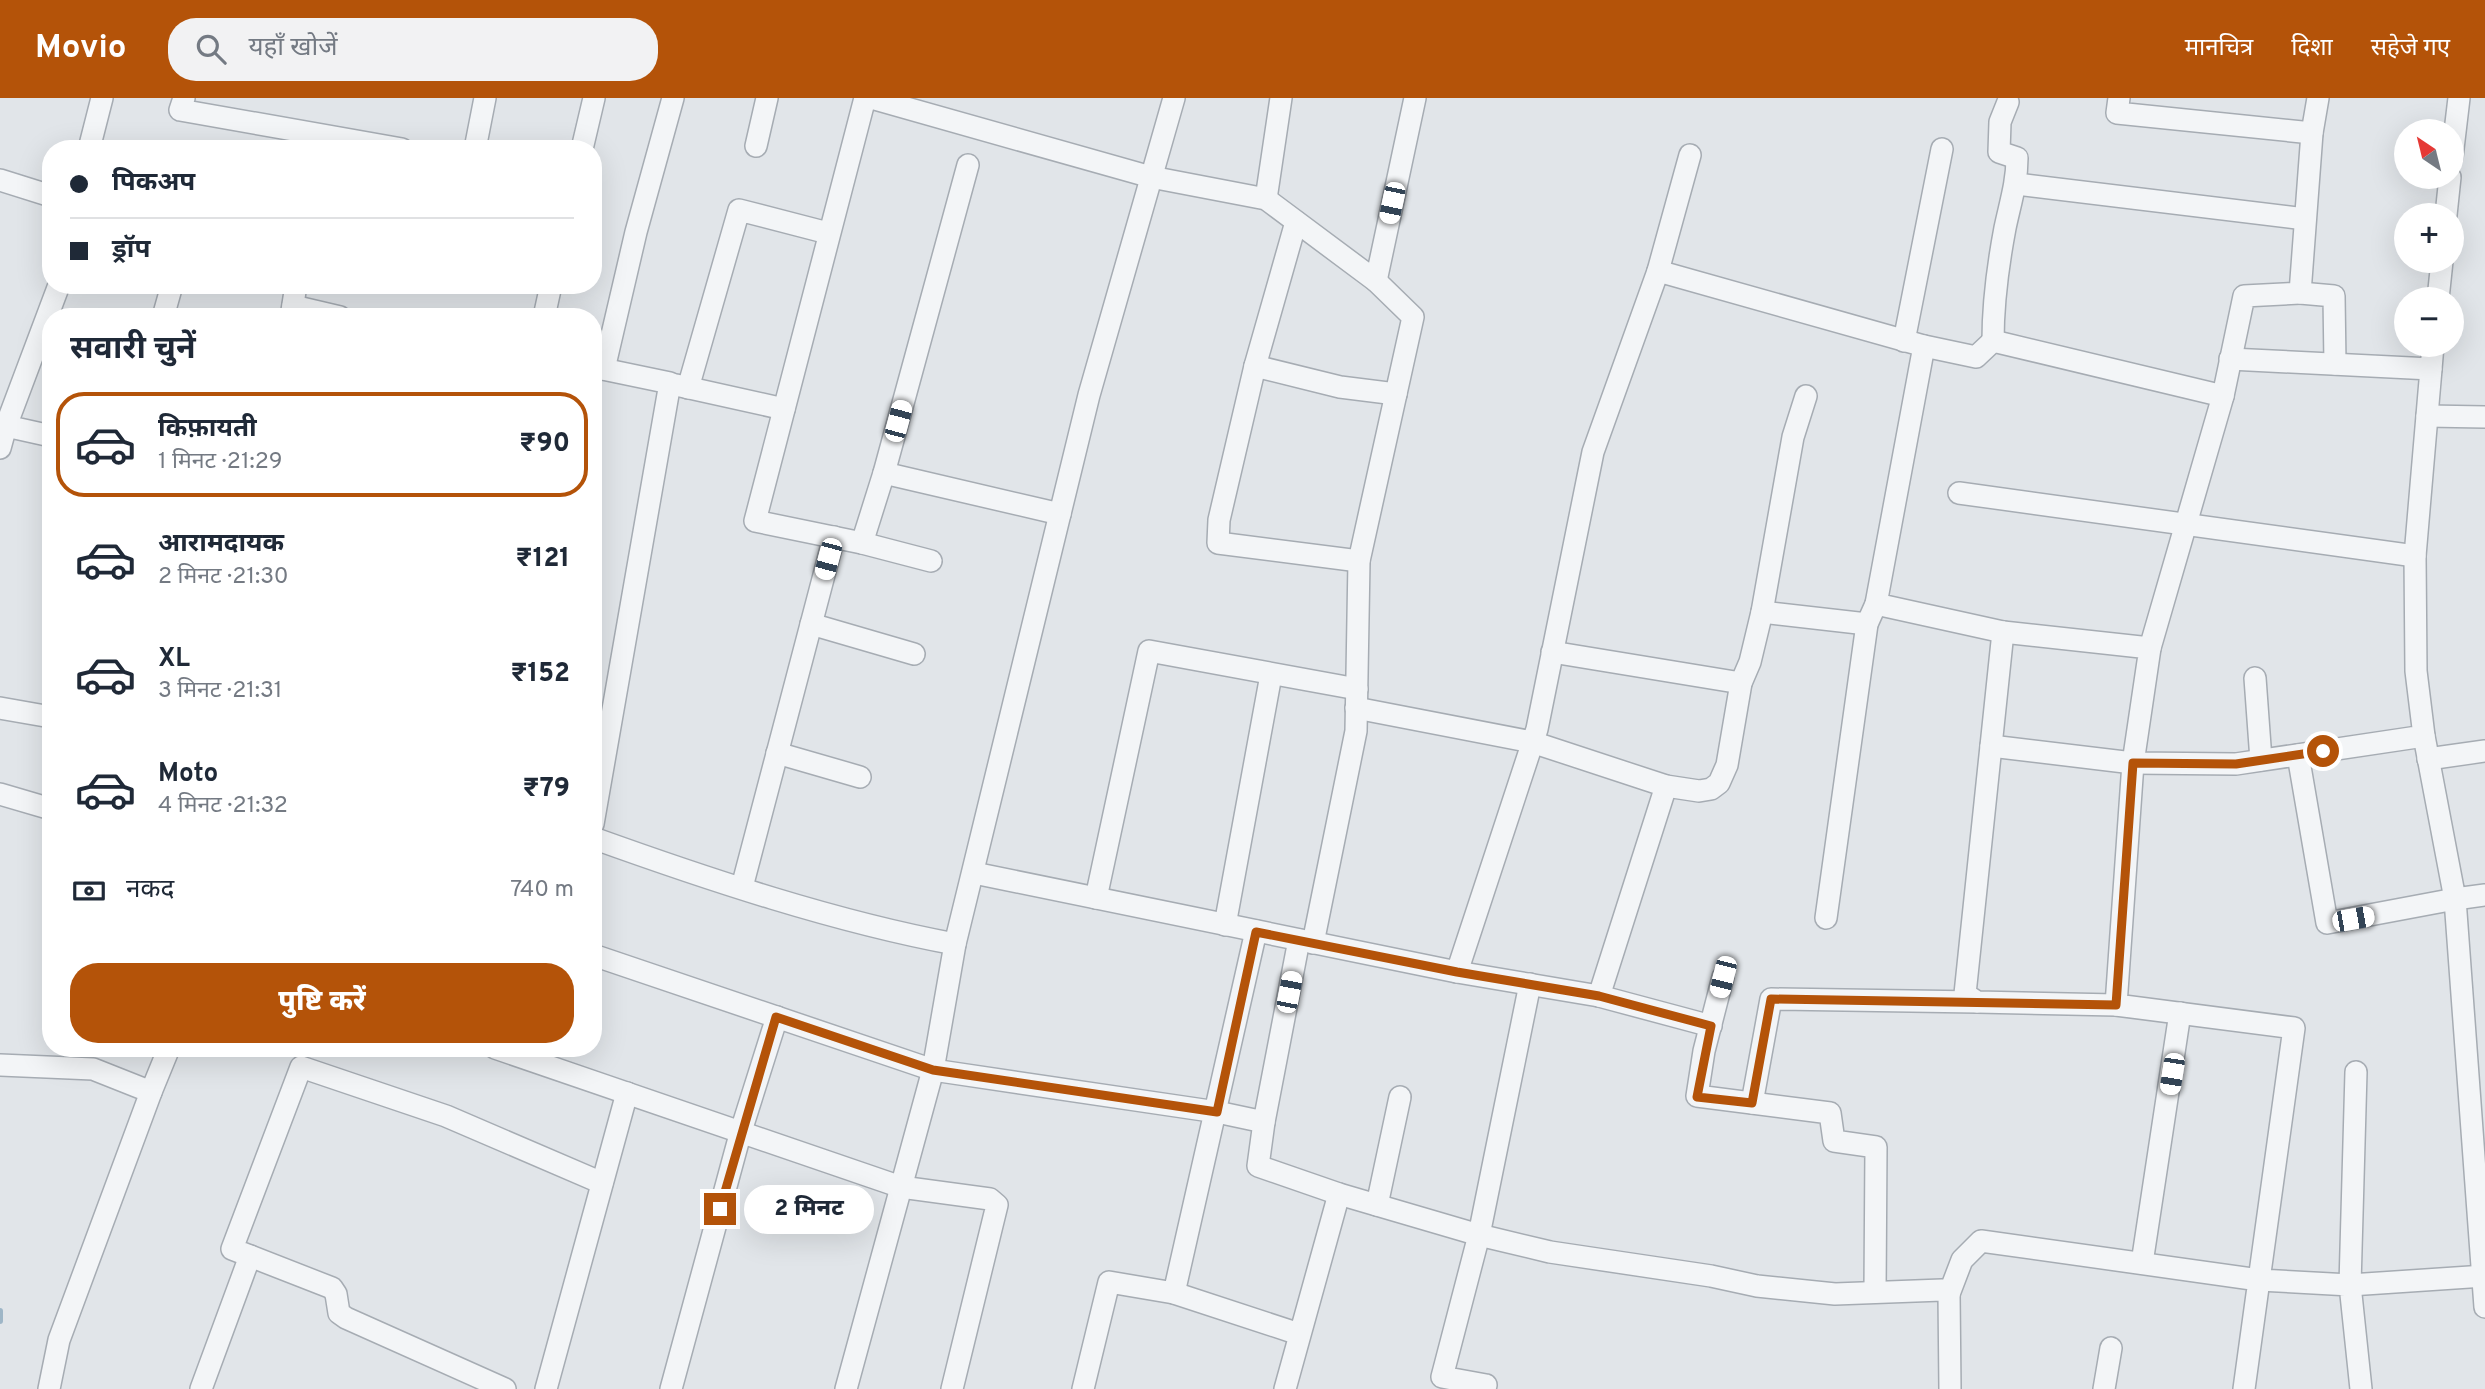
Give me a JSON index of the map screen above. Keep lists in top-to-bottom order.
{
  "north": "top left",
  "page": {
    "header": "Movio",
    "search": "यहाँ खोजें",
    "nav": ["मानचित्र", "दिशा", "सहेजे गए"],
    "map_buttons": ["+", "−"],
    "banner": ["पिकअप", "ड्रॉप"],
    "heading": "सवारी चुनें",
    "list": [
      {
        "name": "किफ़ायती",
        "note": "1 मिनट · 21:29",
        "value": "₹90"
      },
      {
        "name": "आरामदायक",
        "note": "2 मिनट · 21:30",
        "value": "₹121"
      },
      {
        "name": "XL",
        "note": "3 मिनट · 21:31",
        "value": "₹152"
      },
      {
        "name": "Moto",
        "note": "4 मिनट · 21:32",
        "value": "₹79"
      }
    ],
    "pay": ["नकद", "740 m"],
    "buttons": "पुष्टि करें",
    "bubble": "2 मिनट"
  }
}
